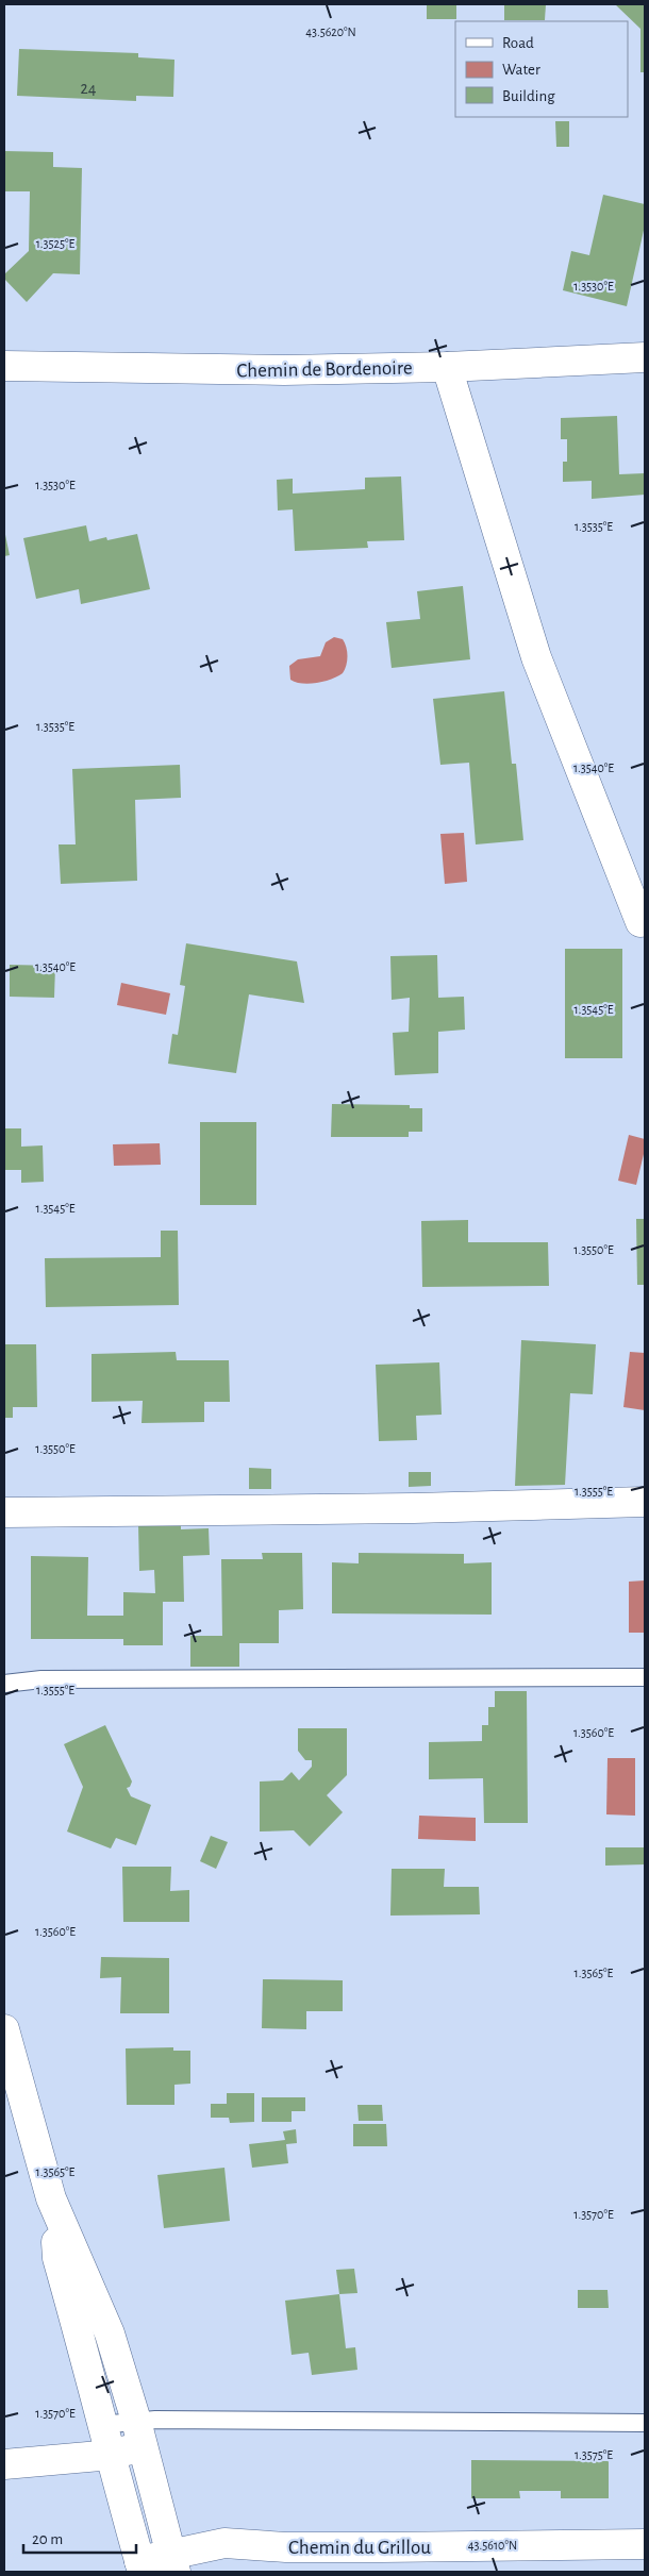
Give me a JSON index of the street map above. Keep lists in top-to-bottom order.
{
  "streets": {
    "street": ["Chemin de Bordenoire", "Chemin du Grillou"]
  },
  "house_numbers": ["24"],
  "legend": ["Road", "Water", "Building"],
  "scale_bar": "20 m",
  "coordinates": [
    "43.5620°N",
    "1.3525°E",
    "1.3530°E",
    "1.3535°E",
    "1.3540°E",
    "1.3545°E",
    "1.3550°E",
    "1.3555°E",
    "1.3560°E",
    "1.3565°E",
    "1.3570°E",
    "1.3575°E",
    "43.5610°N"
  ]
}
